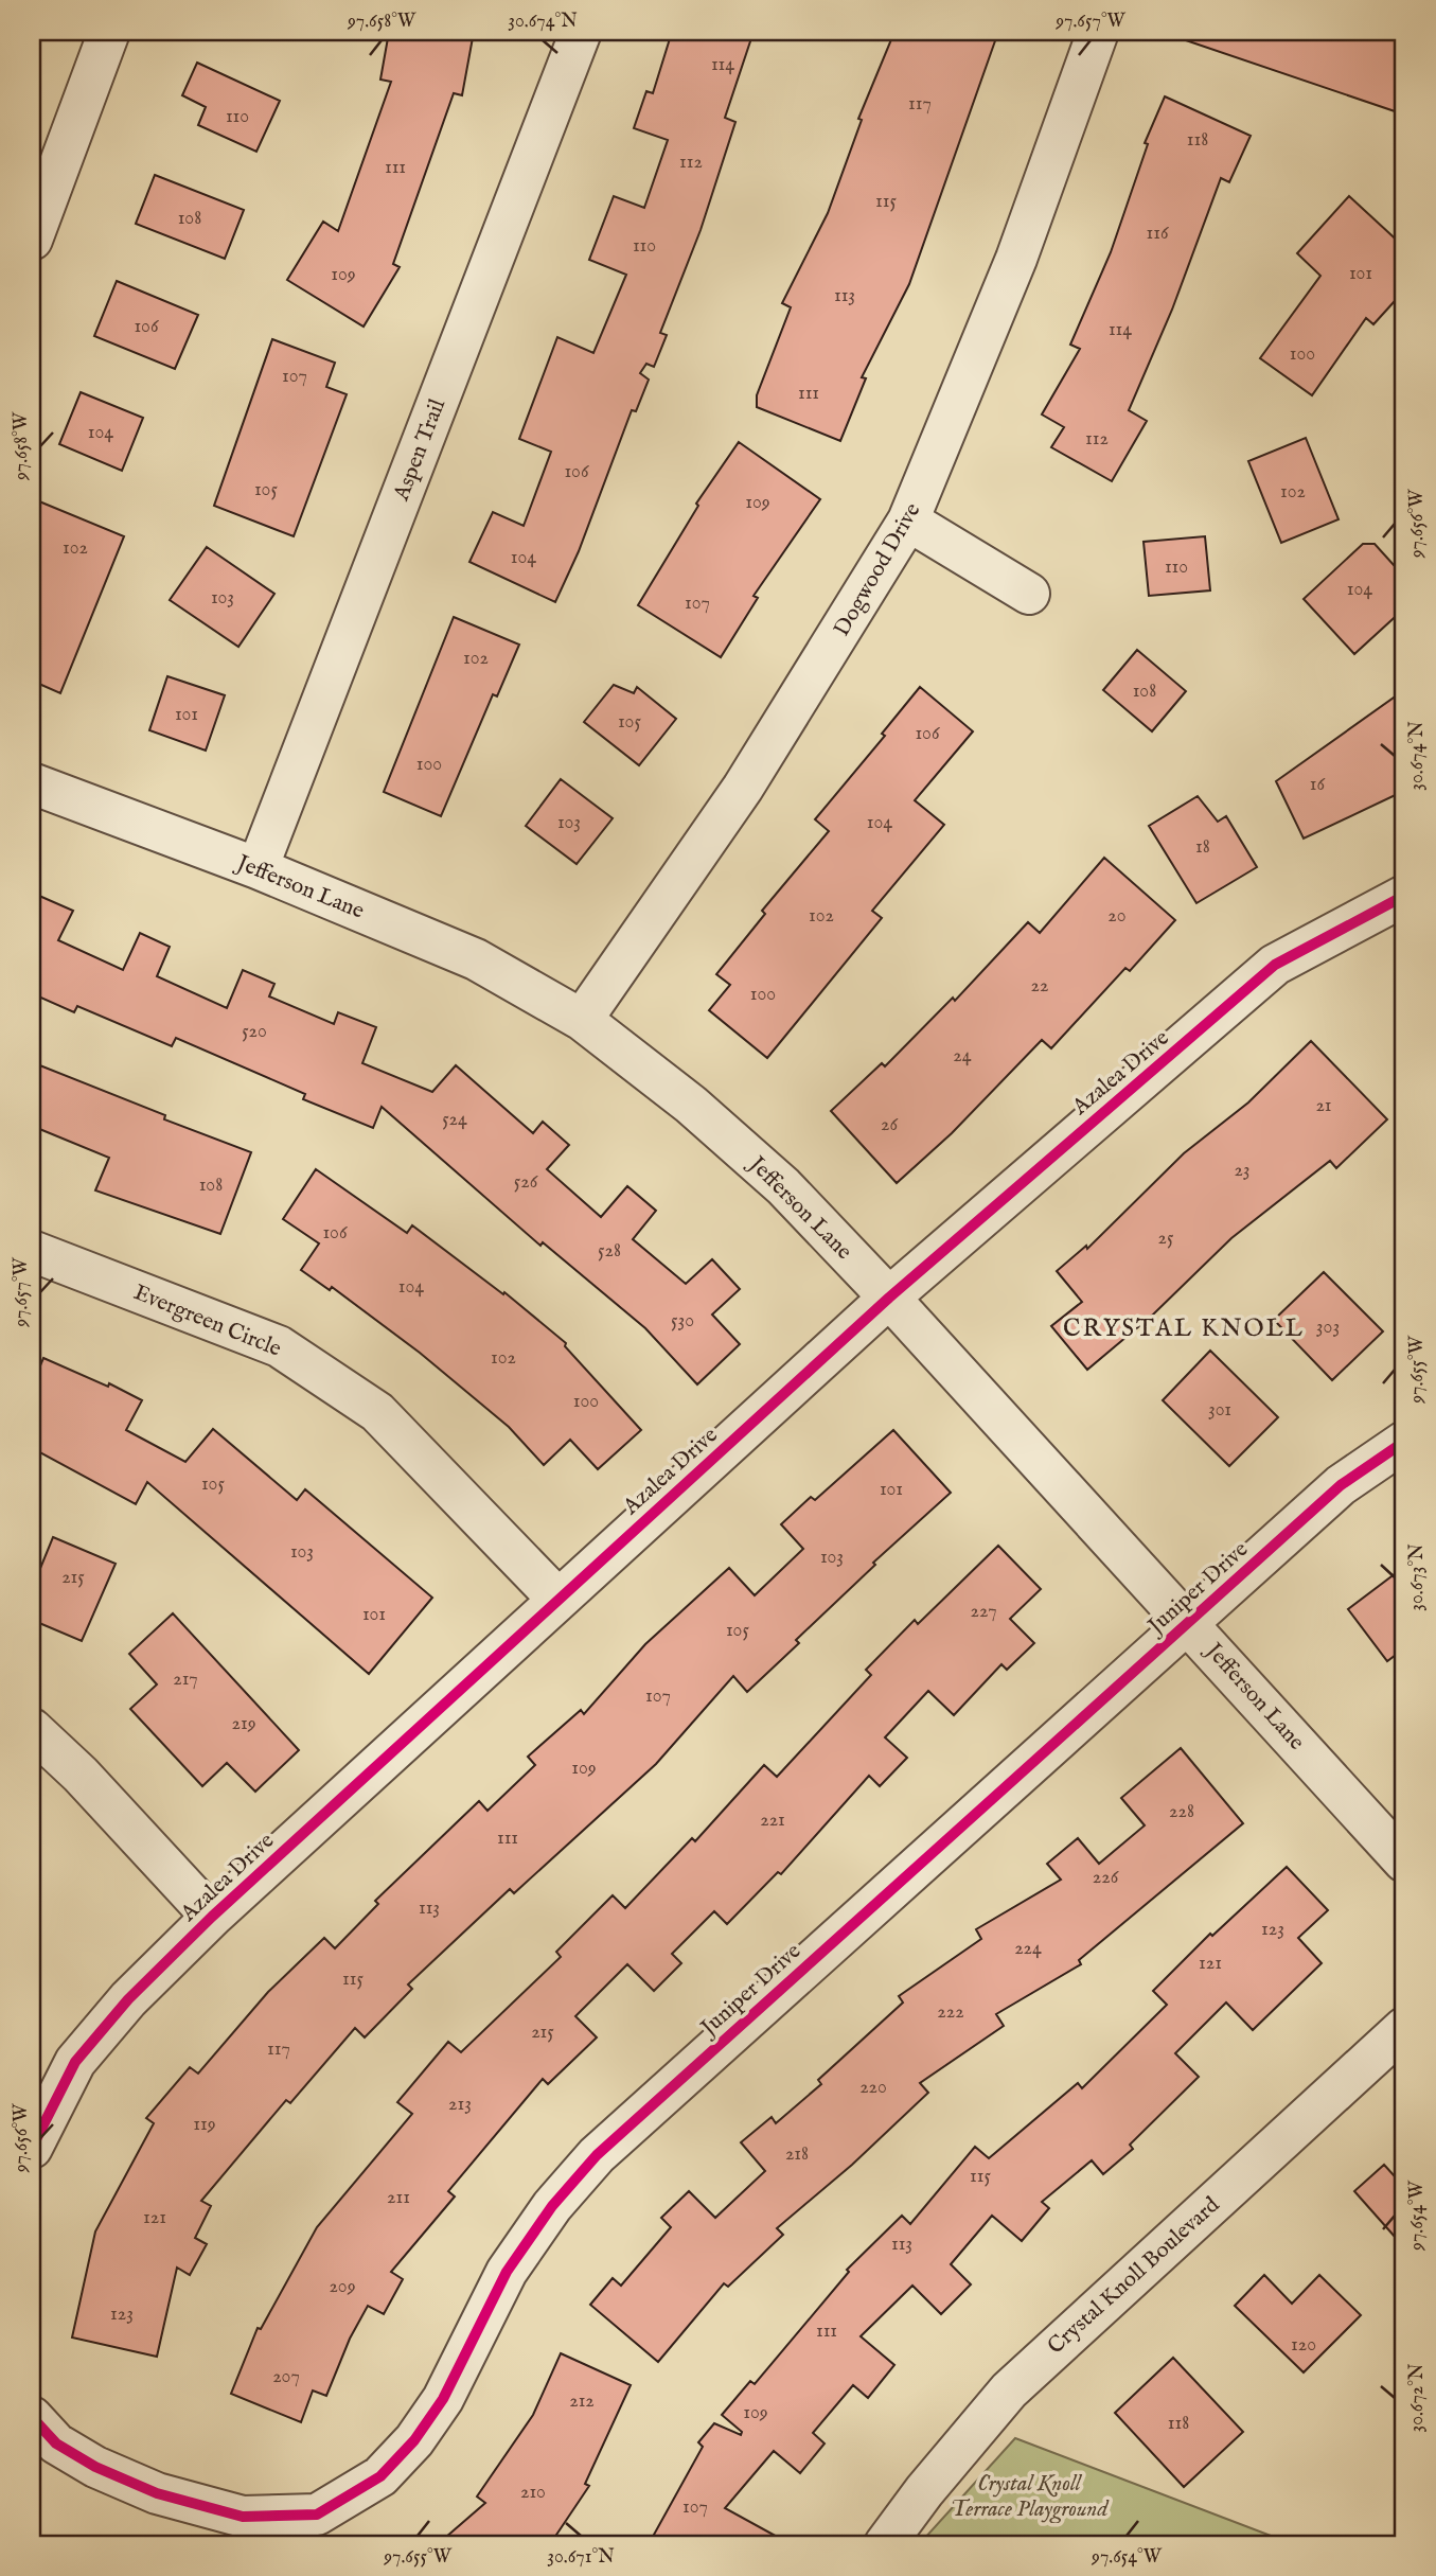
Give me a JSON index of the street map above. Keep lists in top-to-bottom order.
{
  "streets": {
    "street": [
      "Aspen Trail",
      "Dogwood Drive",
      "Jefferson Lane",
      "Azalea Drive",
      "Evergreen Circle",
      "Juniper Drive",
      "Crystal Knoll Boulevard"
    ]
  },
  "crossings": [
    ["Aspen Trail", "Jefferson Lane"],
    ["Dogwood Drive", "Jefferson Lane"],
    ["Jefferson Lane", "Azalea Drive"],
    ["Jefferson Lane", "Juniper Drive"],
    ["Azalea Drive", "Evergreen Circle"]
  ],
  "districts": ["CRYSTAL KNOLL"],
  "parks": ["Crystal Knoll Terrace Playground"],
  "house_numbers": [
    "114",
    "117",
    "110",
    "118",
    "112",
    "111",
    "115",
    "108",
    "116",
    "110",
    "101",
    "109",
    "113",
    "106",
    "114",
    "100",
    "107",
    "111",
    "104",
    "112",
    "106",
    "105",
    "102",
    "109",
    "102",
    "104",
    "110",
    "104",
    "103",
    "107",
    "102",
    "108",
    "101",
    "105",
    "106",
    "100",
    "16",
    "103",
    "104",
    "18",
    "102",
    "20",
    "22",
    "100",
    "520",
    "24",
    "21",
    "524",
    "26",
    "23",
    "526",
    "108",
    "106",
    "25",
    "528",
    "104",
    "530",
    "303",
    "102",
    "100",
    "301",
    "105",
    "101",
    "103",
    "103",
    "215",
    "227",
    "101",
    "105",
    "217",
    "107",
    "219",
    "109",
    "228",
    "221",
    "111",
    "226",
    "113",
    "123",
    "224",
    "121",
    "115",
    "222",
    "215",
    "117",
    "220",
    "213",
    "119",
    "218",
    "115",
    "211",
    "121",
    "113",
    "209",
    "123",
    "111",
    "120",
    "207",
    "212",
    "109",
    "118",
    "210",
    "107"
  ],
  "coordinates": [
    "97.658°W",
    "30.674°N",
    "97.657°W",
    "97.656°W",
    "97.655°W",
    "30.673°N",
    "97.654°W",
    "30.672°N",
    "30.671°N"
  ]
}
